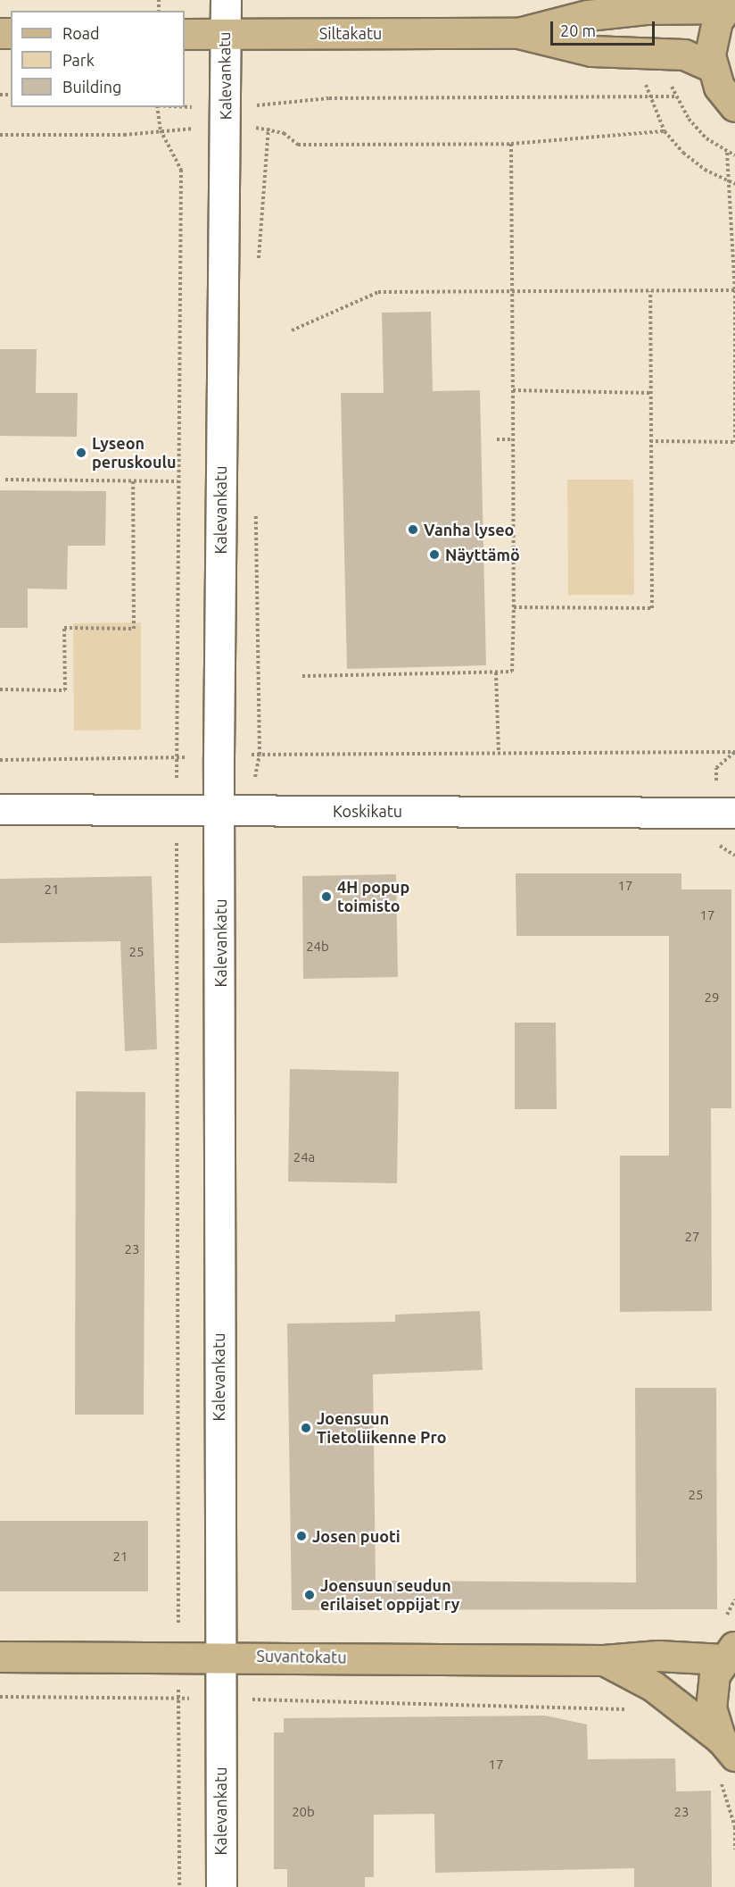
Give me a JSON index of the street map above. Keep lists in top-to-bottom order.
{
  "streets": {
    "main road": ["Siltakatu", "Suvantokatu"],
    "street": ["Kalevankatu", "Koskikatu"]
  },
  "crossings": [
    ["Siltakatu", "Kalevankatu"],
    ["Kalevankatu", "Koskikatu"],
    ["Kalevankatu", "Suvantokatu"]
  ],
  "places": [
    "Lyseon peruskoulu",
    "Vanha lyseo",
    "Näyttämö",
    "4H popup toimisto",
    "Joensuun Tietoliikenne Pro",
    "Josen puoti",
    "Joensuun seudun erilaiset oppijat ry"
  ],
  "house_numbers": [
    "17",
    "21",
    "17",
    "24b",
    "25",
    "29",
    "24a",
    "27",
    "23",
    "25",
    "21",
    "17",
    "20b",
    "23"
  ],
  "legend": ["Road", "Park", "Building"],
  "scale_bar": "20 m"
}
